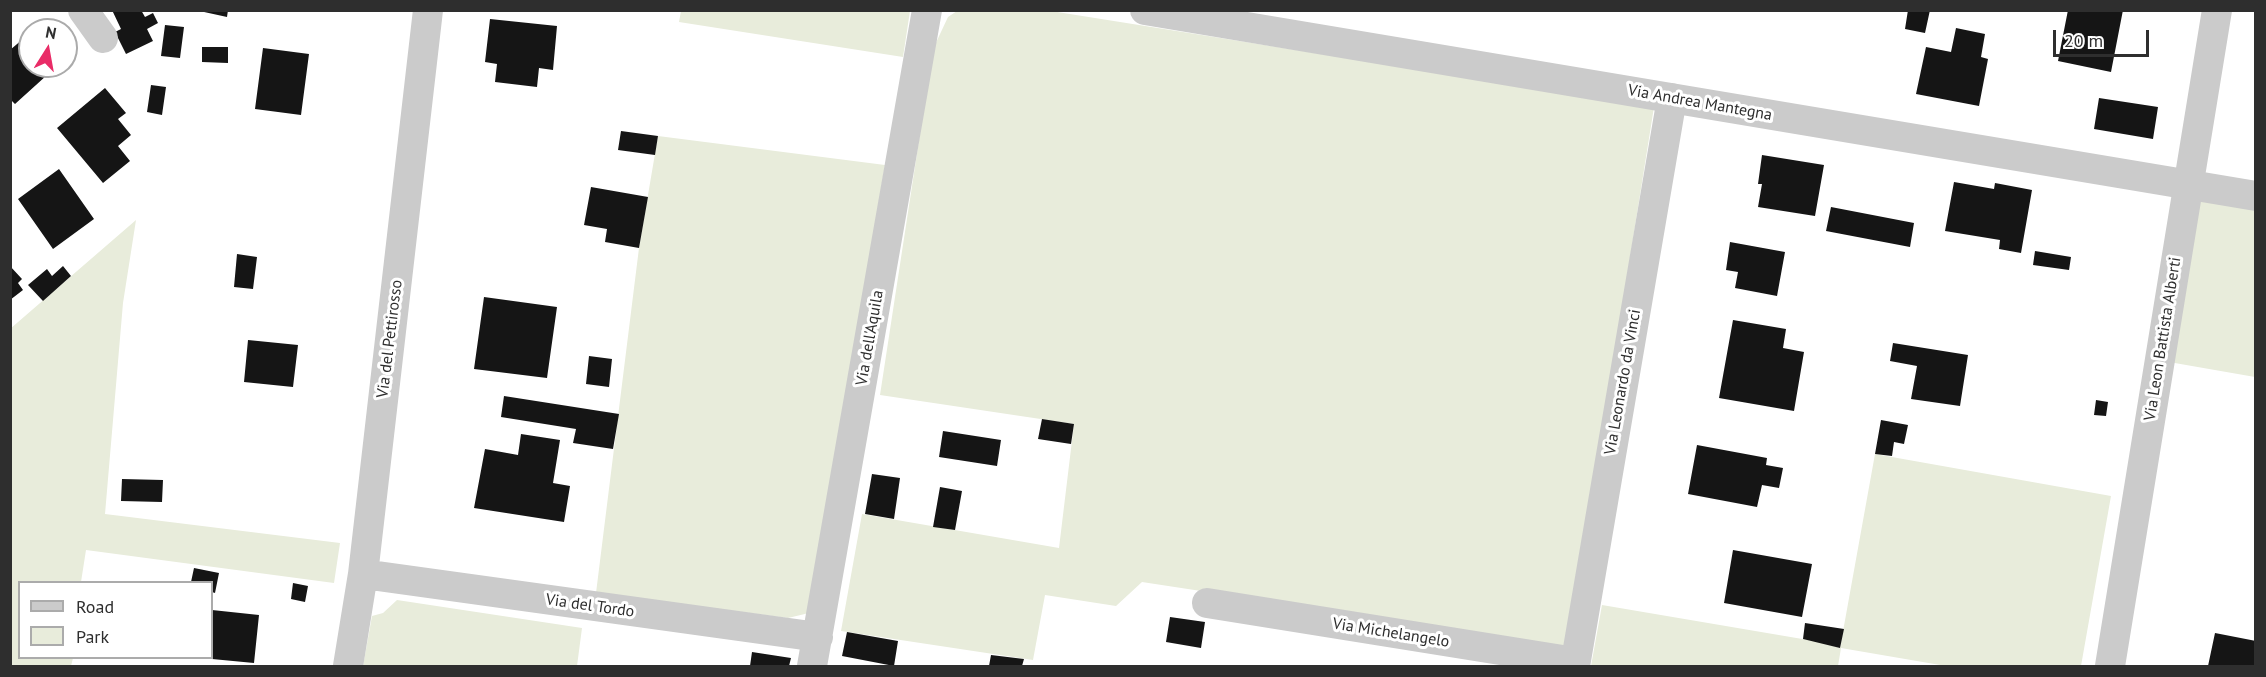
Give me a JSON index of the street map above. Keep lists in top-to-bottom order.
{
  "streets": {
    "street": [
      "Via Andrea Mantegna",
      "Via dell'Aquila",
      "Via del Pettirosso",
      "Via Leon Battista Alberti",
      "Via Leonardo da Vinci",
      "Via del Tordo",
      "Via Michelangelo"
    ]
  },
  "crossings": [
    ["Via Andrea Mantegna", "Via Leon Battista Alberti"],
    ["Via Andrea Mantegna", "Via Leonardo da Vinci"],
    ["Via dell'Aquila", "Via del Tordo"],
    ["Via del Pettirosso", "Via del Tordo"],
    ["Via Leonardo da Vinci", "Via Michelangelo"]
  ],
  "legend": ["Road", "Park"],
  "scale_bar": "20 m",
  "north": "top"
}
